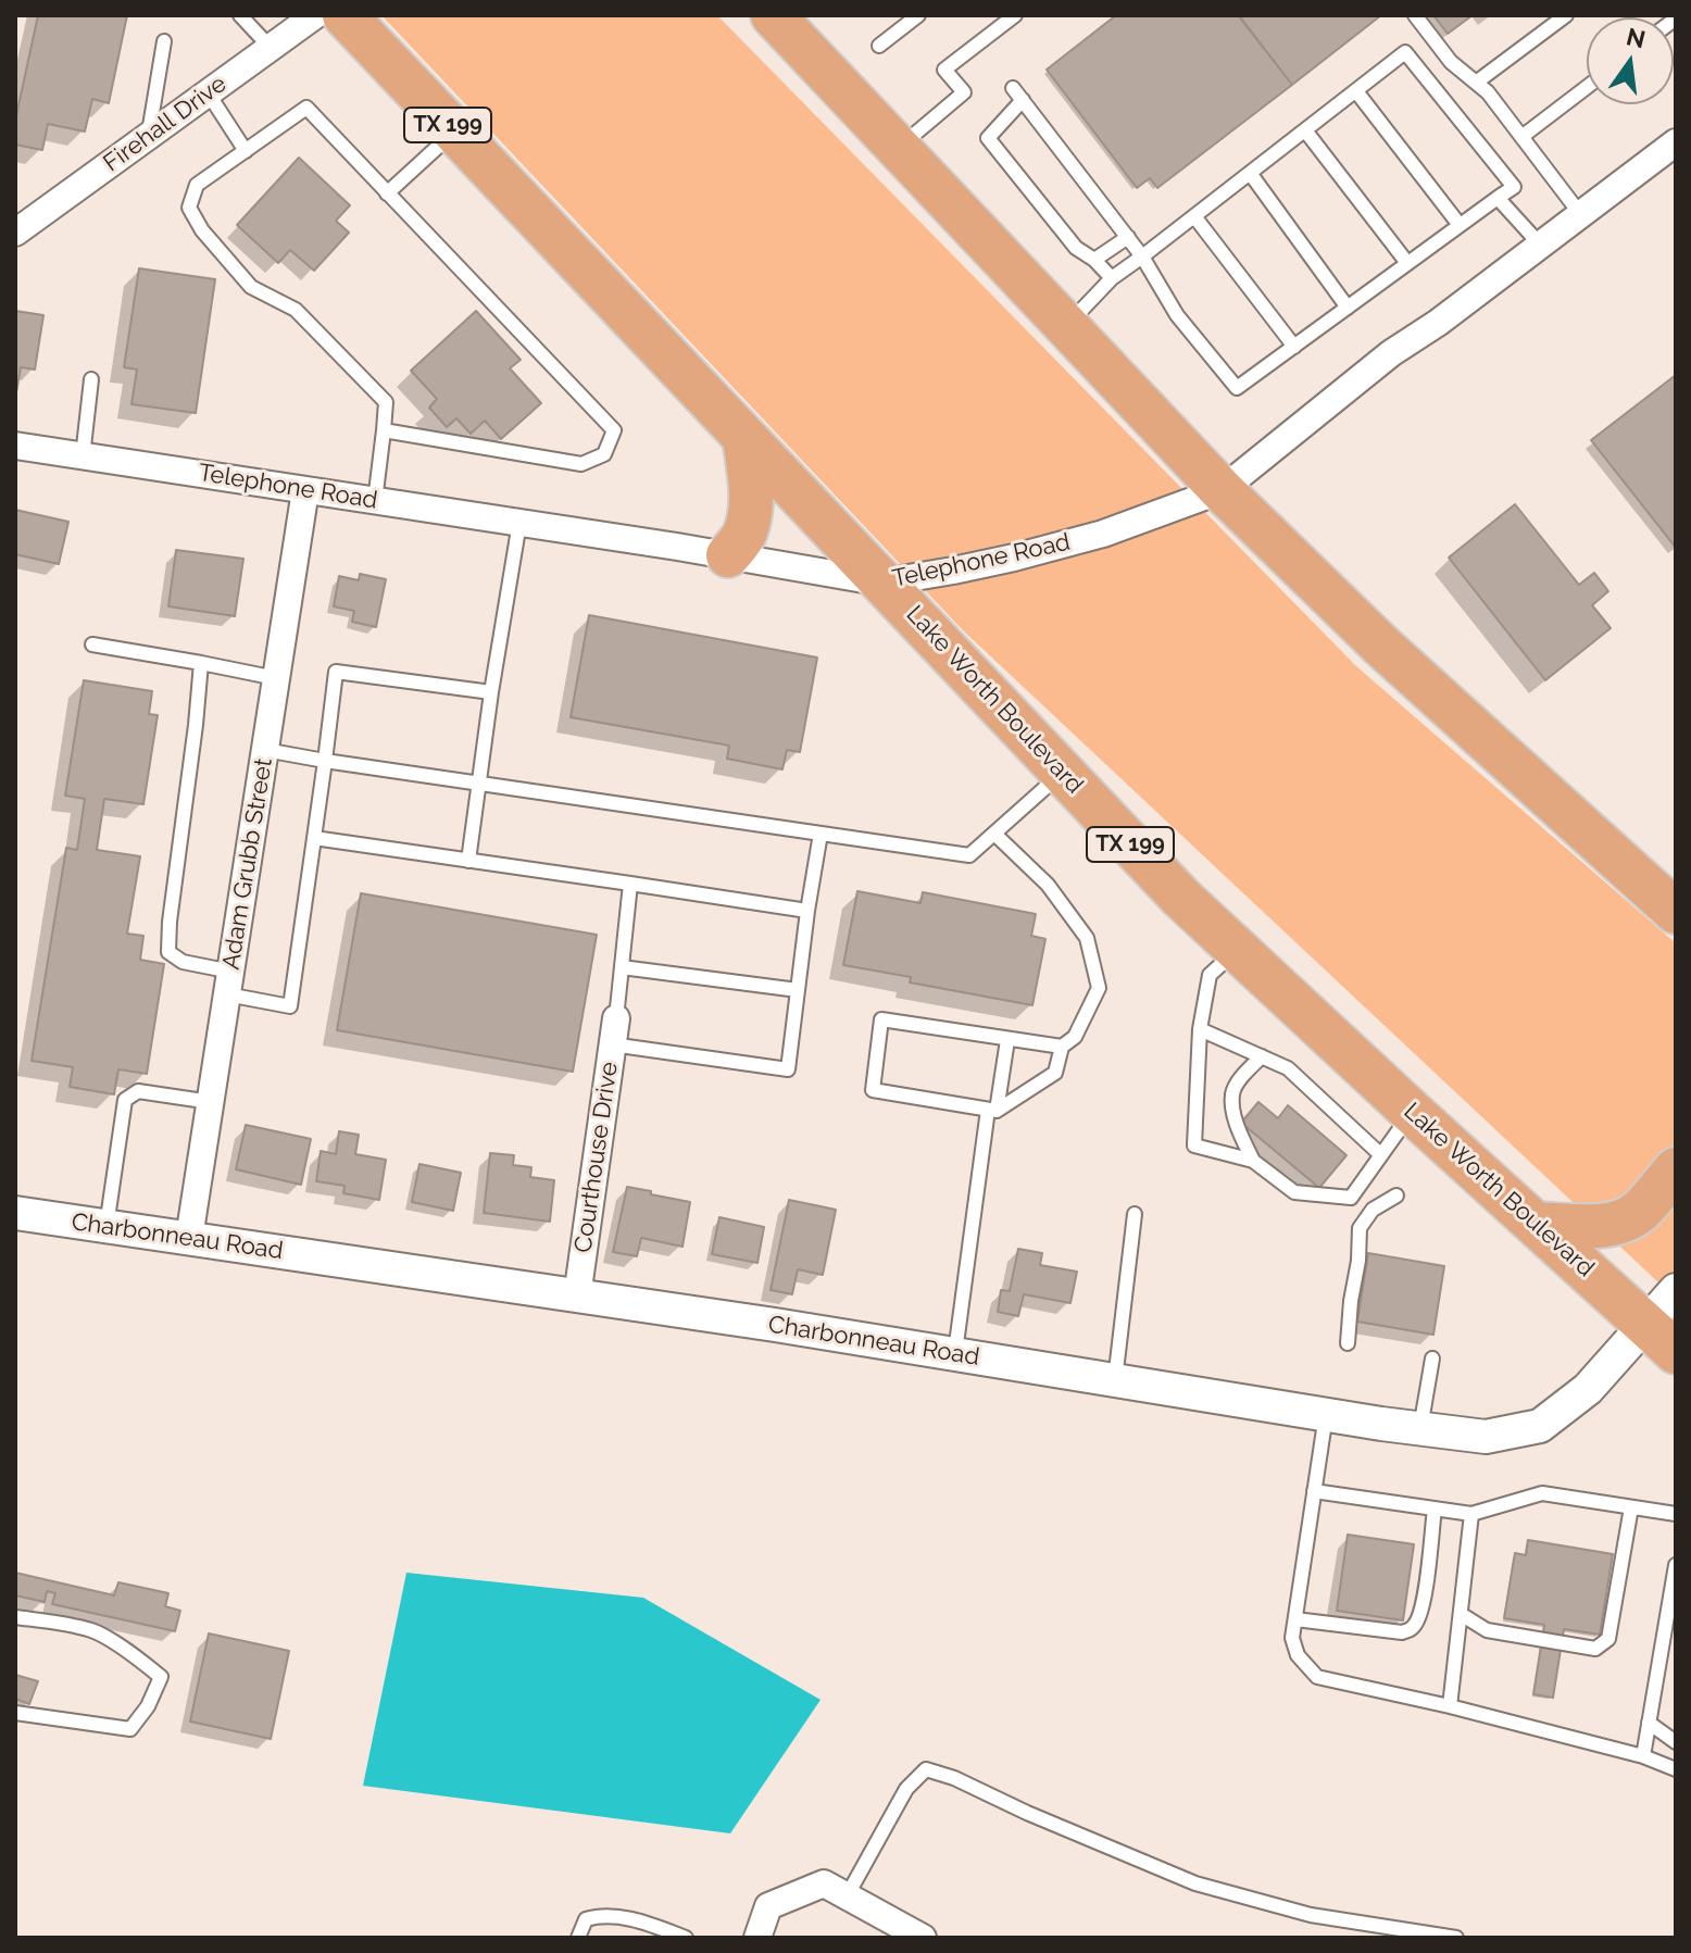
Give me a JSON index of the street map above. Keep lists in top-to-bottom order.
{
  "streets": {
    "highway": ["TX 199", "Lake Worth Boulevard"],
    "street": [
      "Firehall Drive",
      "Telephone Road",
      "Adam Grubb Street",
      "Courthouse Drive",
      "Charbonneau Road"
    ]
  },
  "crossings": [
    ["Telephone Road", "Lake Worth Boulevard"],
    ["Telephone Road", "Adam Grubb Street"],
    ["Lake Worth Boulevard", "Charbonneau Road"],
    ["Adam Grubb Street", "Charbonneau Road"],
    ["Courthouse Drive", "Charbonneau Road"]
  ],
  "north": "top"
}
